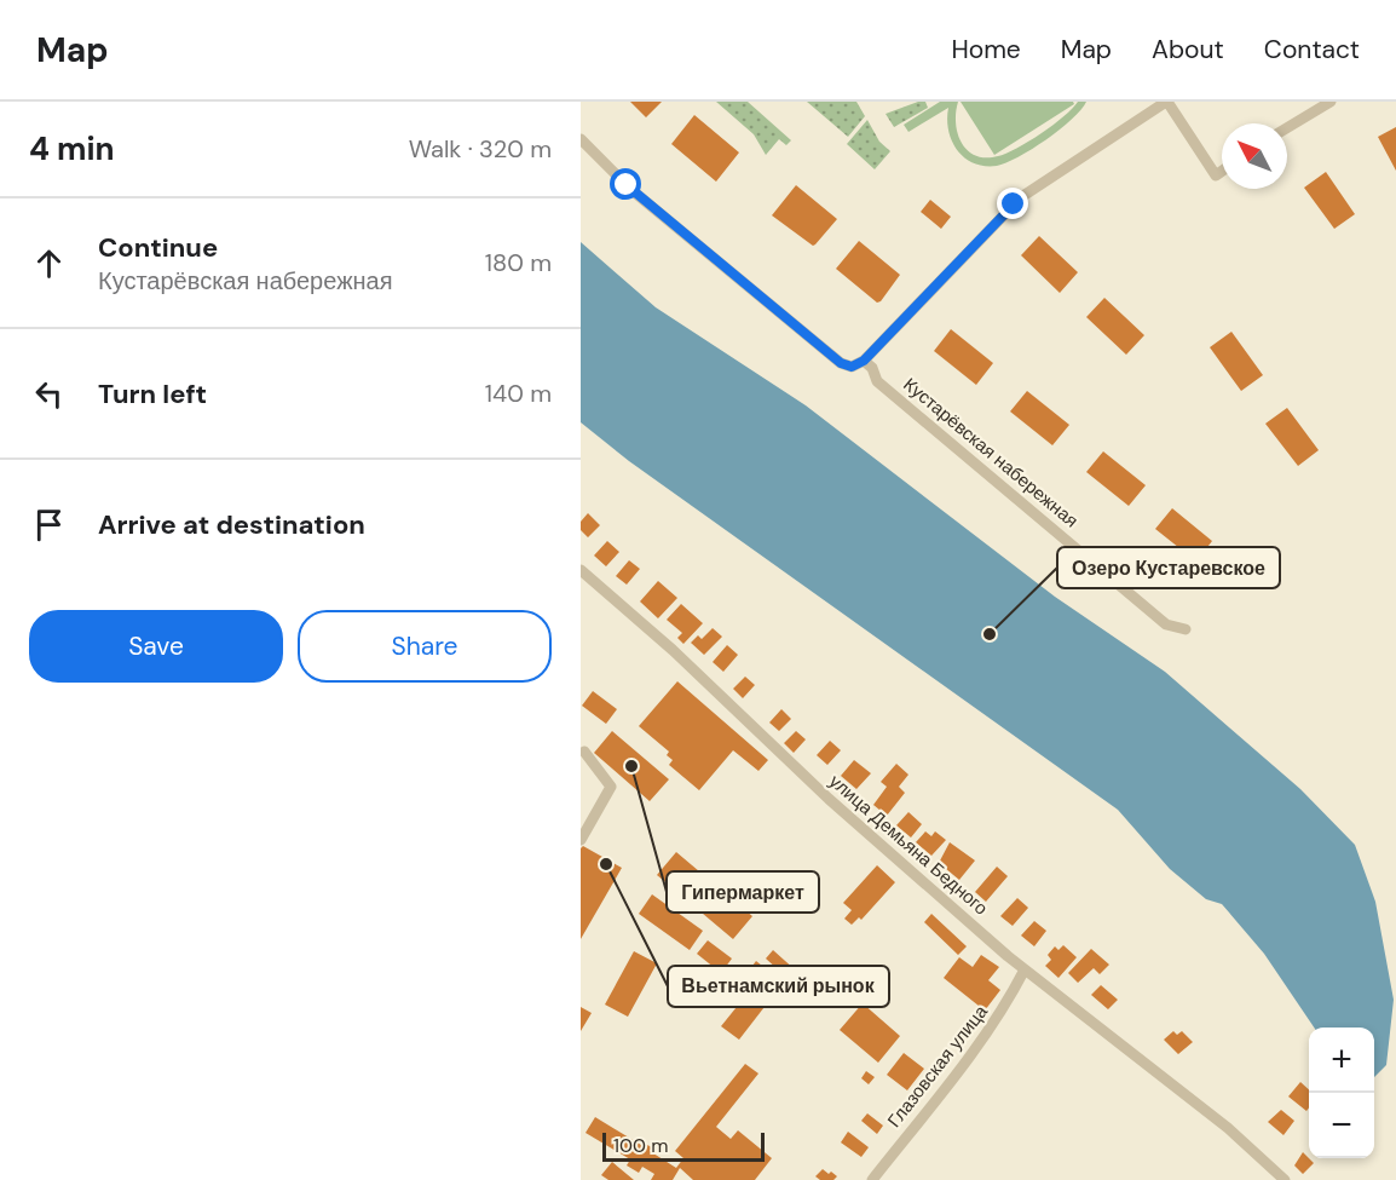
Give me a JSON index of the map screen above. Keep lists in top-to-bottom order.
{
  "streets": {
    "street": ["Кустарёвская набережная", "улица Демьяна Бедного", "Глазовская улица"]
  },
  "crossings": [
    ["улица Демьяна Бедного", "Глазовская улица"]
  ],
  "places": ["Озеро Кустаревское", "Гипермаркет", "Вьетнамский рынок"],
  "scale_bar": "100 m",
  "north": "top left",
  "page": {
    "header": "Map",
    "nav": [
      "Home",
      "Map",
      "About",
      "Contact"
    ],
    "heading": ["4 min", "Walk · 320 m"],
    "list": [
      ["Continue", "Кустарёвская набережная", "180 m"],
      ["Turn left", "140 m"],
      "Arrive at destination"
    ],
    "buttons": ["Save", "Share"],
    "map_buttons": ["+", "−"],
    "scale": "100 m"
  }
}
